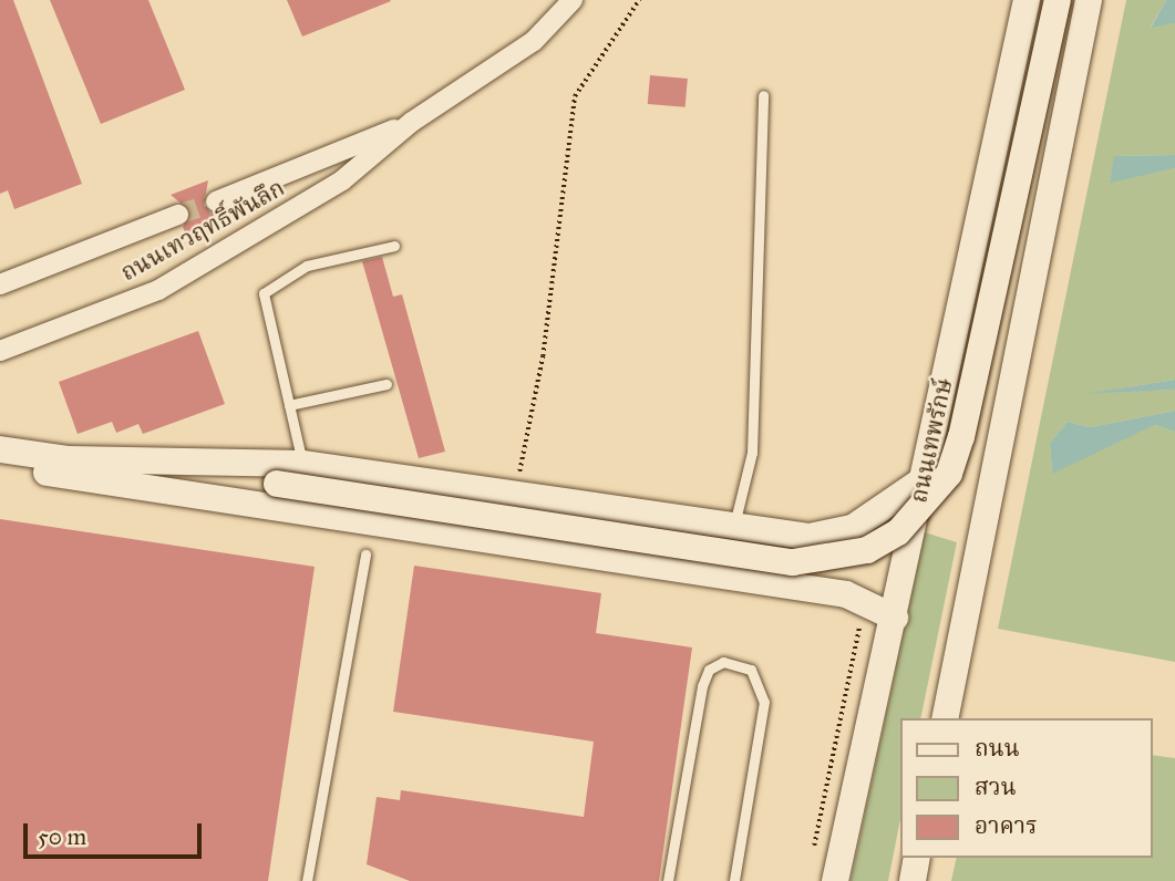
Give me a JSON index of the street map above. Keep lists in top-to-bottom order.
{
  "streets": {
    "main road": ["ถนนเทพรักษ์"],
    "street": ["ถนนเทวฤทธิ์พันลึก"]
  },
  "legend": ["ถนน", "สวน", "อาคาร"],
  "scale_bar": "50 m"
}
